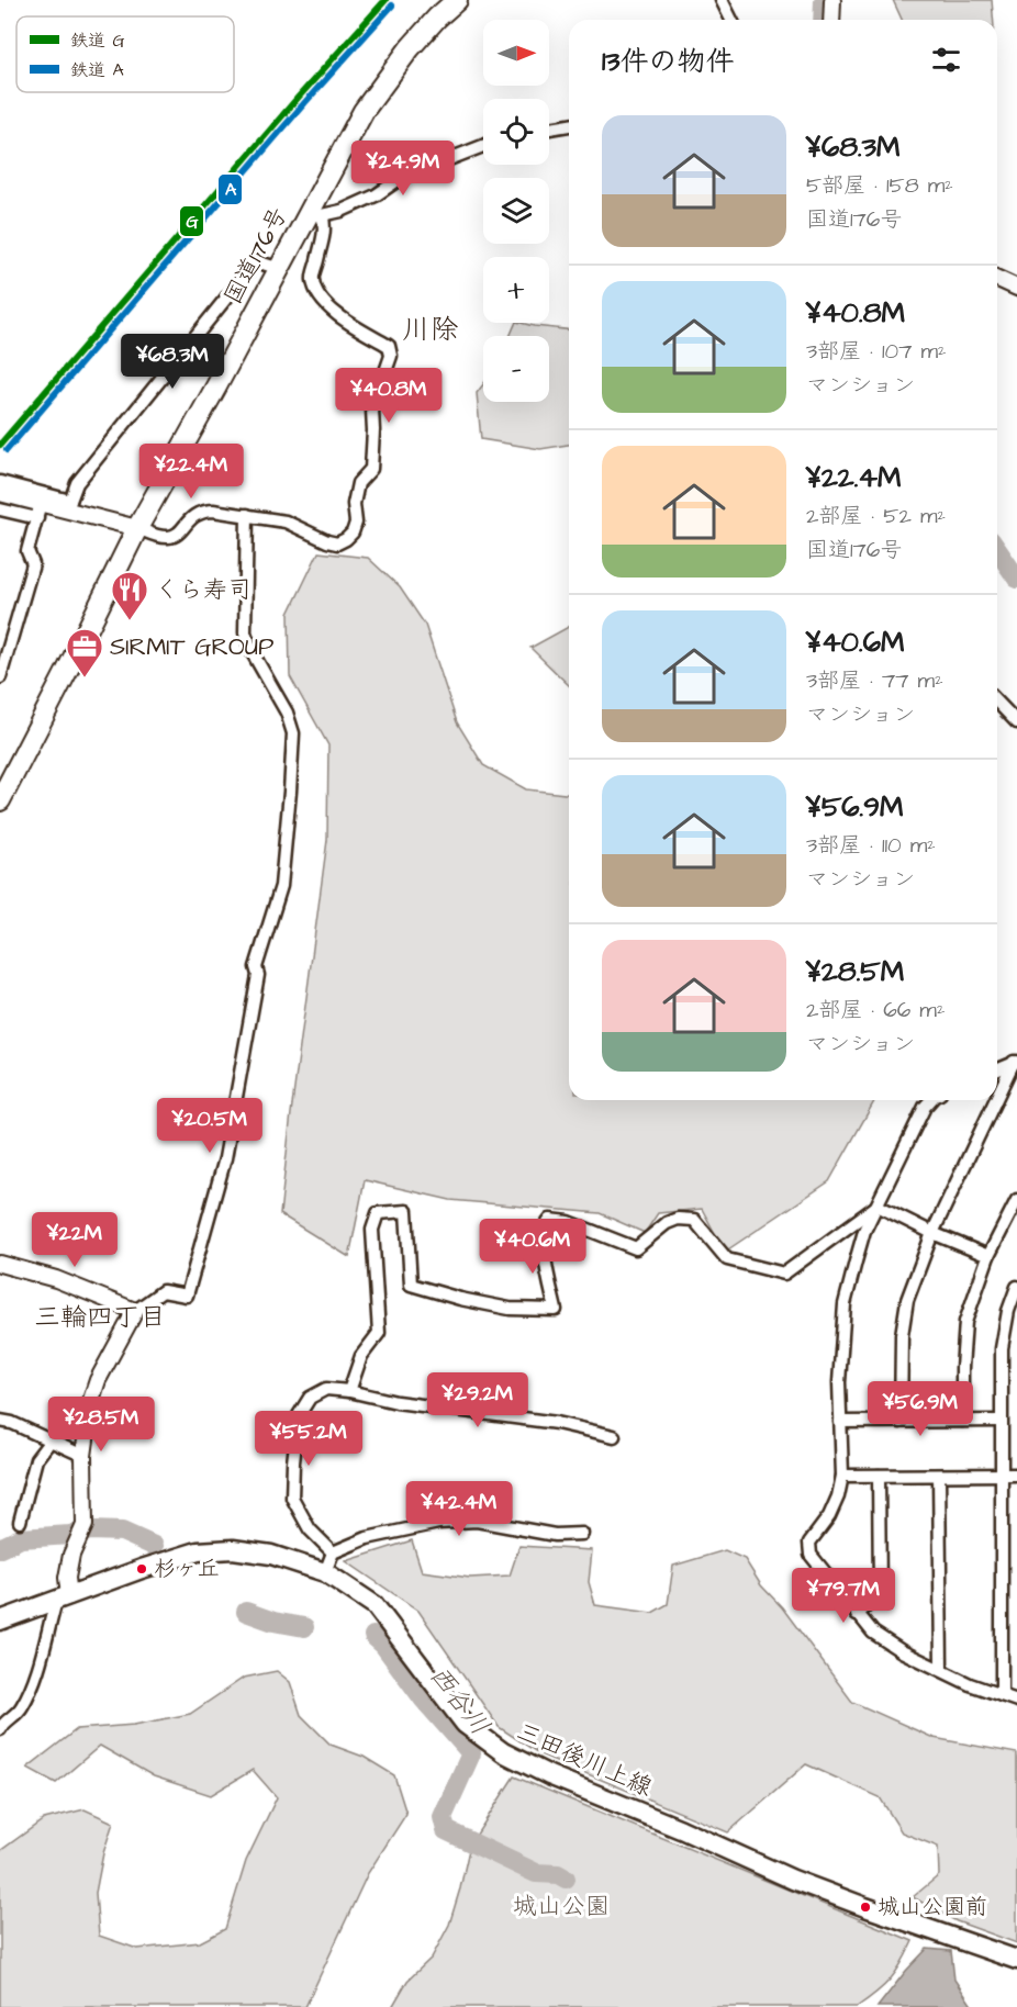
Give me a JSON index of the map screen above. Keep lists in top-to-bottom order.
{
  "streets": {
    "highway": ["国道176号"],
    "main road": ["三田後川上線"]
  },
  "districts": ["川除", "三輪四丁目"],
  "water": ["西谷川"],
  "parks": ["城山公園"],
  "places": {
    "restaurant": ["くら寿司"],
    "office": ["SIRMIT GROUP"],
    "other": ["杉ヶ丘", "城山公園前"]
  },
  "lines": ["rail line G", "rail line A"],
  "legend": ["鉄道 G", "鉄道 A"],
  "north": "right",
  "page": {
    "map_buttons": ["+", "−"],
    "heading": "13件の物件",
    "list": [
      {
        "name": "¥68.3M",
        "note": "5部屋 · 158 m² · 国道176号"
      },
      {
        "name": "¥40.8M",
        "note": "3部屋 · 107 m² · マンション"
      },
      {
        "name": "¥22.4M",
        "note": "2部屋 · 52 m² · 国道176号"
      },
      {
        "name": "¥40.6M",
        "note": "3部屋 · 77 m² · マンション"
      },
      {
        "name": "¥56.9M",
        "note": "3部屋 · 110 m² · マンション"
      },
      {
        "name": "¥28.5M",
        "note": "2部屋 · 66 m² · マンション"
      }
    ],
    "price": [
      "¥24.9M",
      "¥68.3M",
      "¥40.8M",
      "¥22.4M",
      "¥20.5M",
      "¥22M",
      "¥40.6M",
      "¥29.2M",
      "¥56.9M",
      "¥28.5M",
      "¥55.2M",
      "¥42.4M",
      "¥79.7M"
    ]
  }
}
